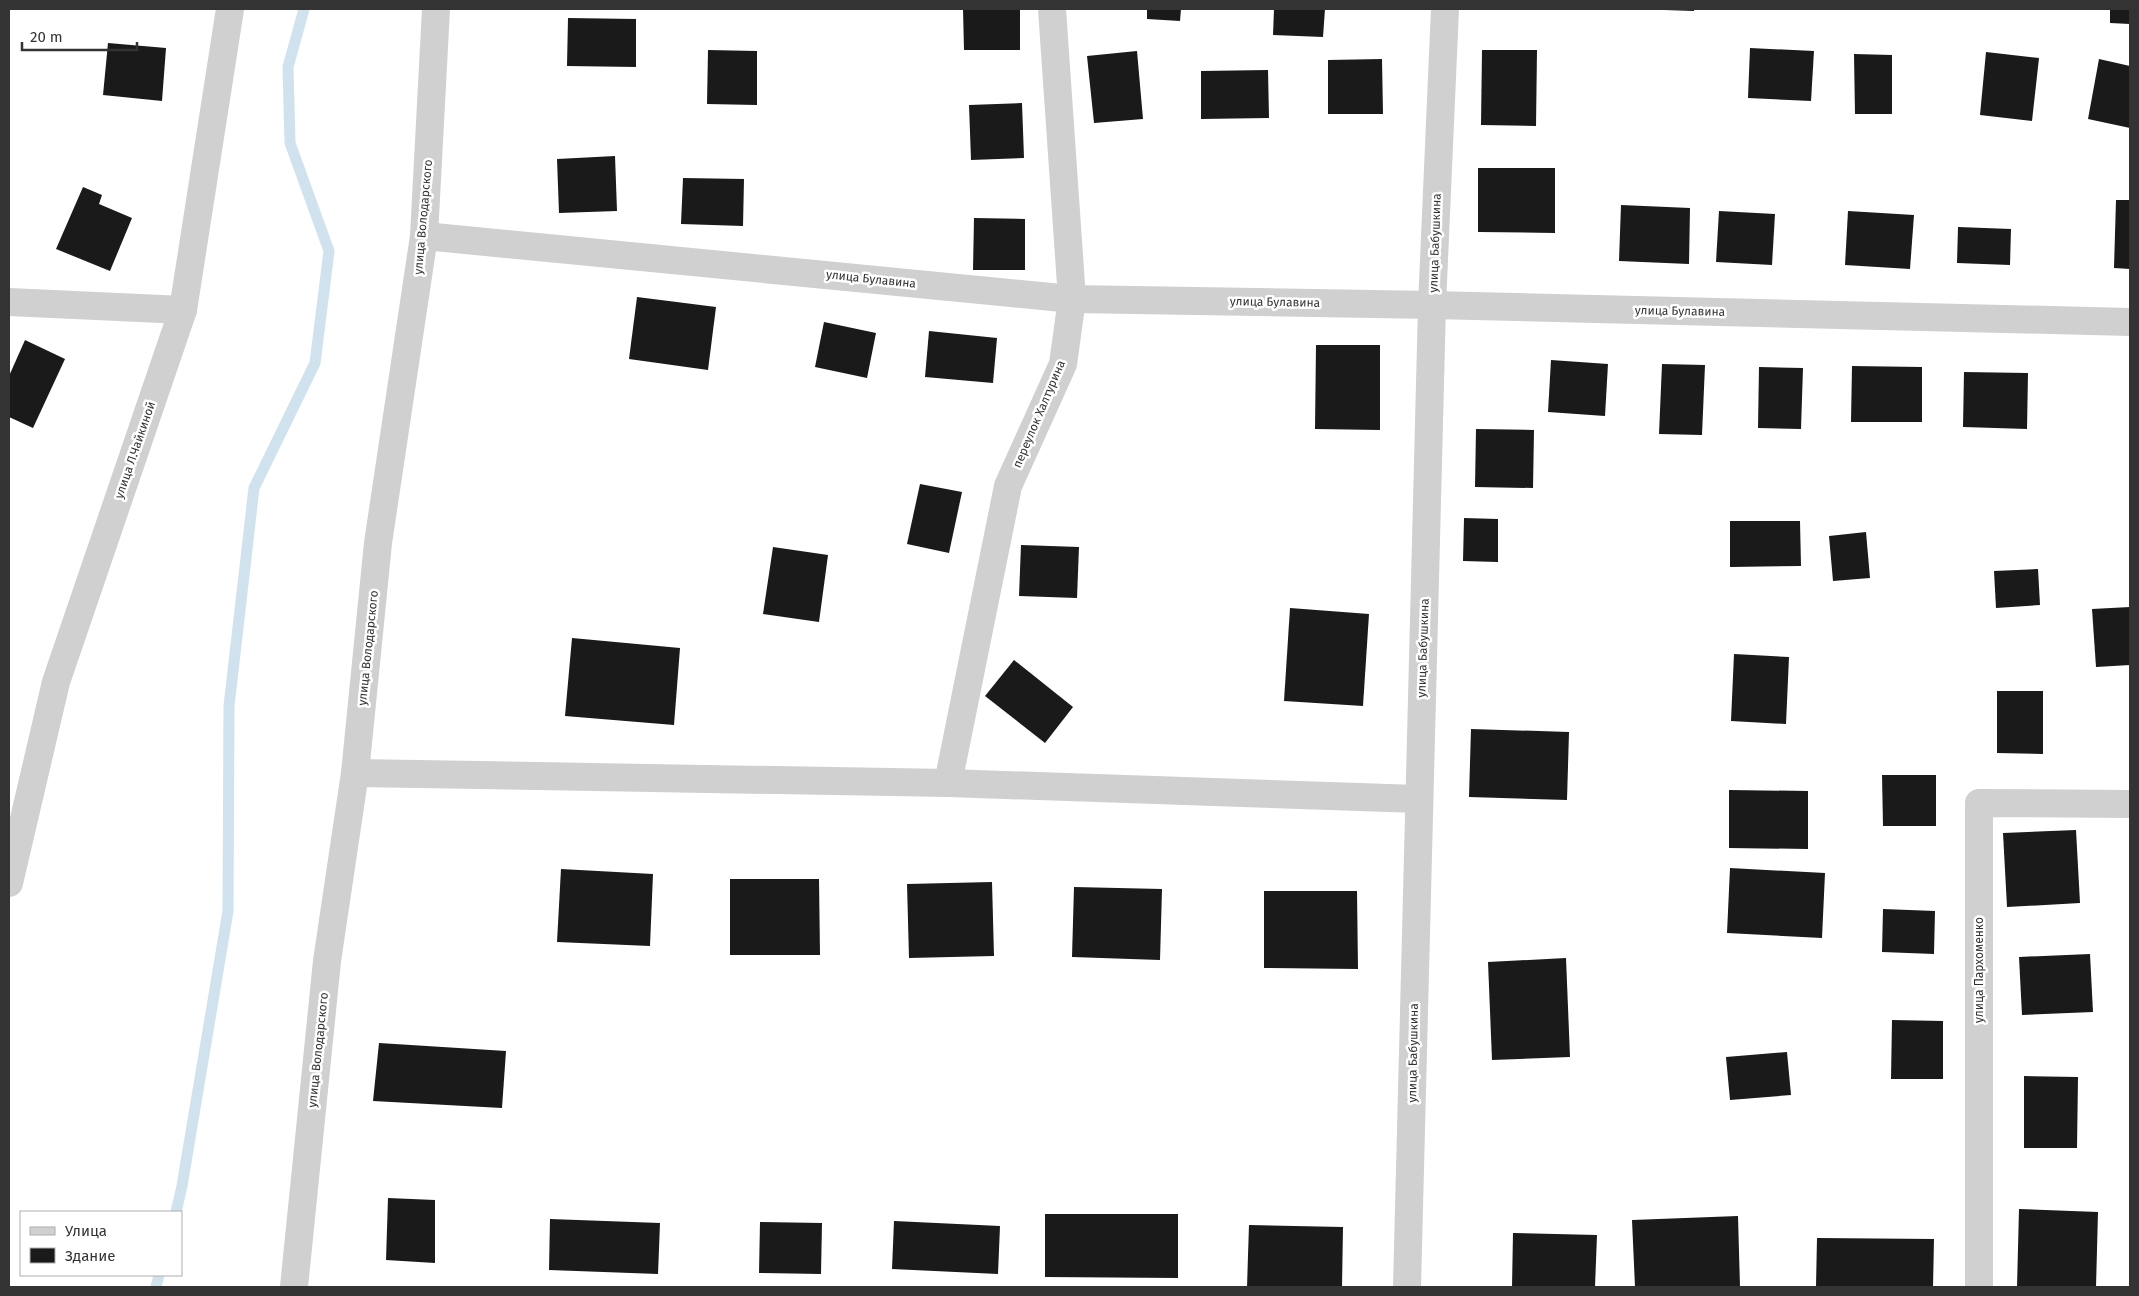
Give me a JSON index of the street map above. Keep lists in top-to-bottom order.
{
  "streets": {
    "street": [
      "улица Володарского",
      "улица Бабушкина",
      "улица Булавина",
      "переулок Халтурина",
      "улица Л.Чайкиной",
      "улица Пархоменко"
    ]
  },
  "crossings": [
    ["улица Володарского", "улица Булавина"],
    ["улица Бабушкина", "улица Булавина"],
    ["улица Булавина", "переулок Халтурина"]
  ],
  "legend": ["Улица", "Здание"],
  "scale_bar": "20 m"
}
